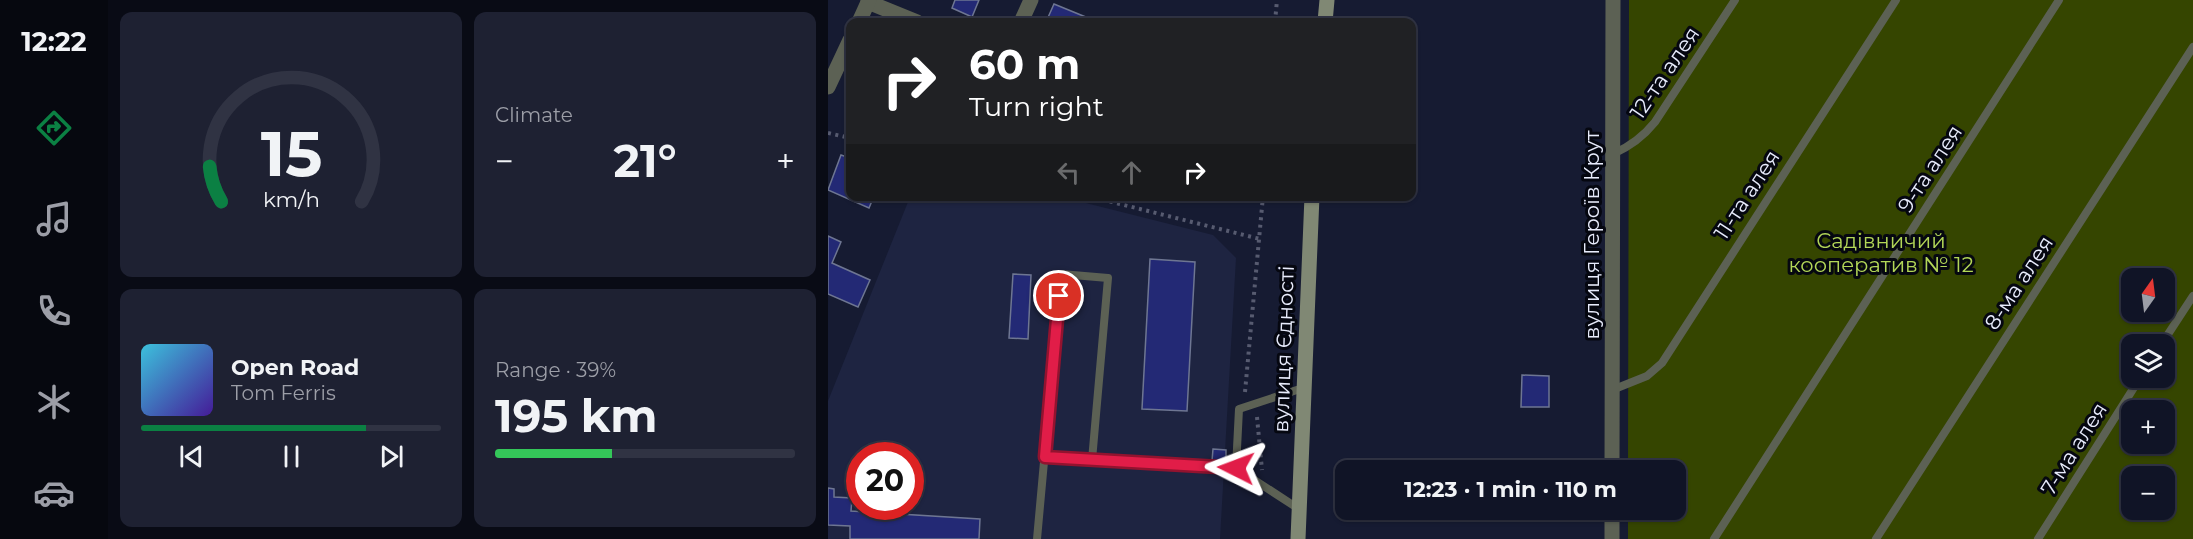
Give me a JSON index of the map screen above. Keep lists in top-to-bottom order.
{
  "streets": {
    "main road": ["вулиця Єдності"],
    "street": ["вулиця Героїв Крут"],
    "lane": [
      "12-та алея",
      "9-та алея",
      "11-та алея",
      "8-ма алея",
      "7-ма алея"
    ]
  },
  "crossings": [
    ["12-та алея", "вулиця Героїв Крут"],
    ["11-та алея", "вулиця Героїв Крут"]
  ],
  "parks": ["Садівничий кооператив № 12"],
  "north": "top",
  "page": {
    "tabs": "12:22",
    "tile": [
      "Climate",
      ["Range · 39%", "195 km"]
    ],
    "turn": ["60 m", "Turn right"],
    "heat": ["−", "21°", "+"],
    "map_buttons": ["+", "−"],
    "song": ["Open Road", "Tom Ferris"],
    "limit": "20",
    "trip": "12:23 · 1 min · 110 m",
    "gauge": ["15", "km/h"]
  }
}
